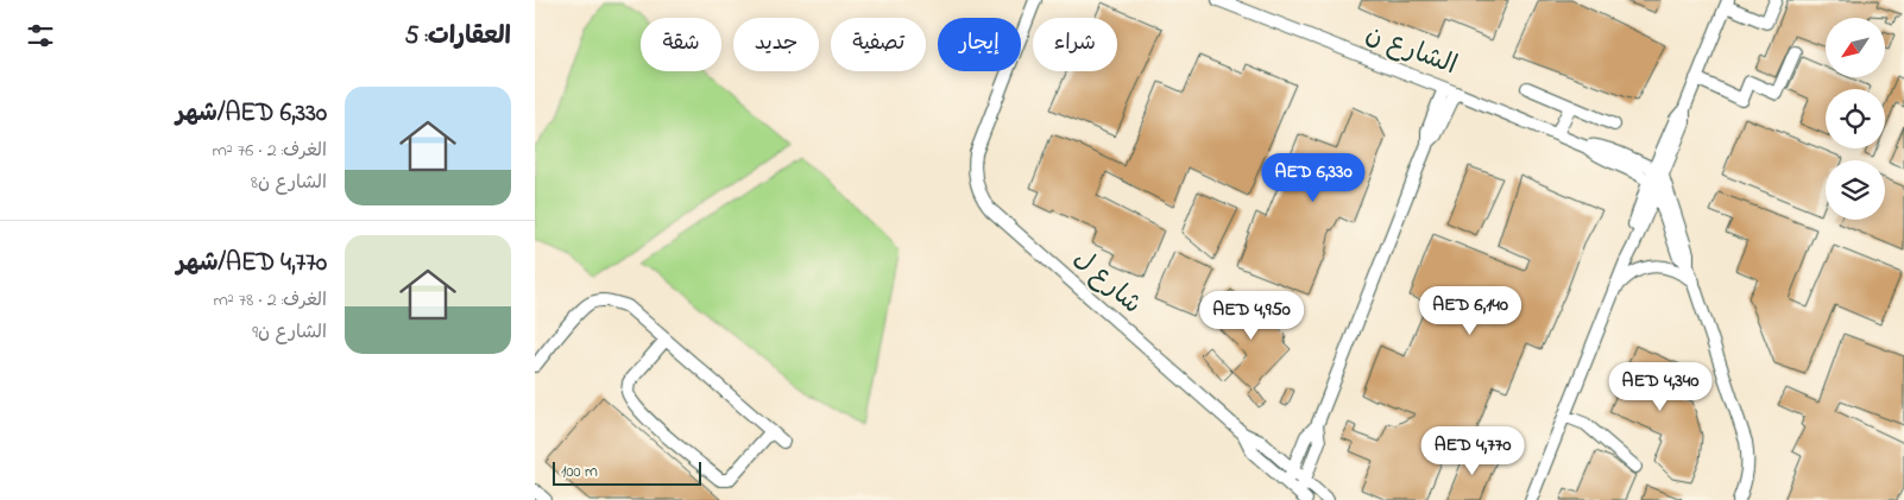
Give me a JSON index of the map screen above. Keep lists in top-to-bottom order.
{
  "streets": {
    "street": ["الشارع ن", "شارع ل"]
  },
  "scale_bar": "100 m",
  "north": "bottom left",
  "page": {
    "heading": "العقارات: 5",
    "chip": [
      "شراء",
      "إيجار",
      "تصفية",
      "جديد",
      "شقة"
    ],
    "list": [
      {
        "name": "AED 6,330/شهر",
        "note": "الغرف: 2 · 76 m² · الشارع ن8"
      },
      {
        "name": "AED 4,770/شهر",
        "note": "الغرف: 2 · 78 m² · الشارع ن9"
      }
    ],
    "price": [
      "AED 6,330",
      "AED 6,140",
      "AED 4,950",
      "AED 4,340",
      "AED 4,770"
    ],
    "scale": "100 m"
  }
}
